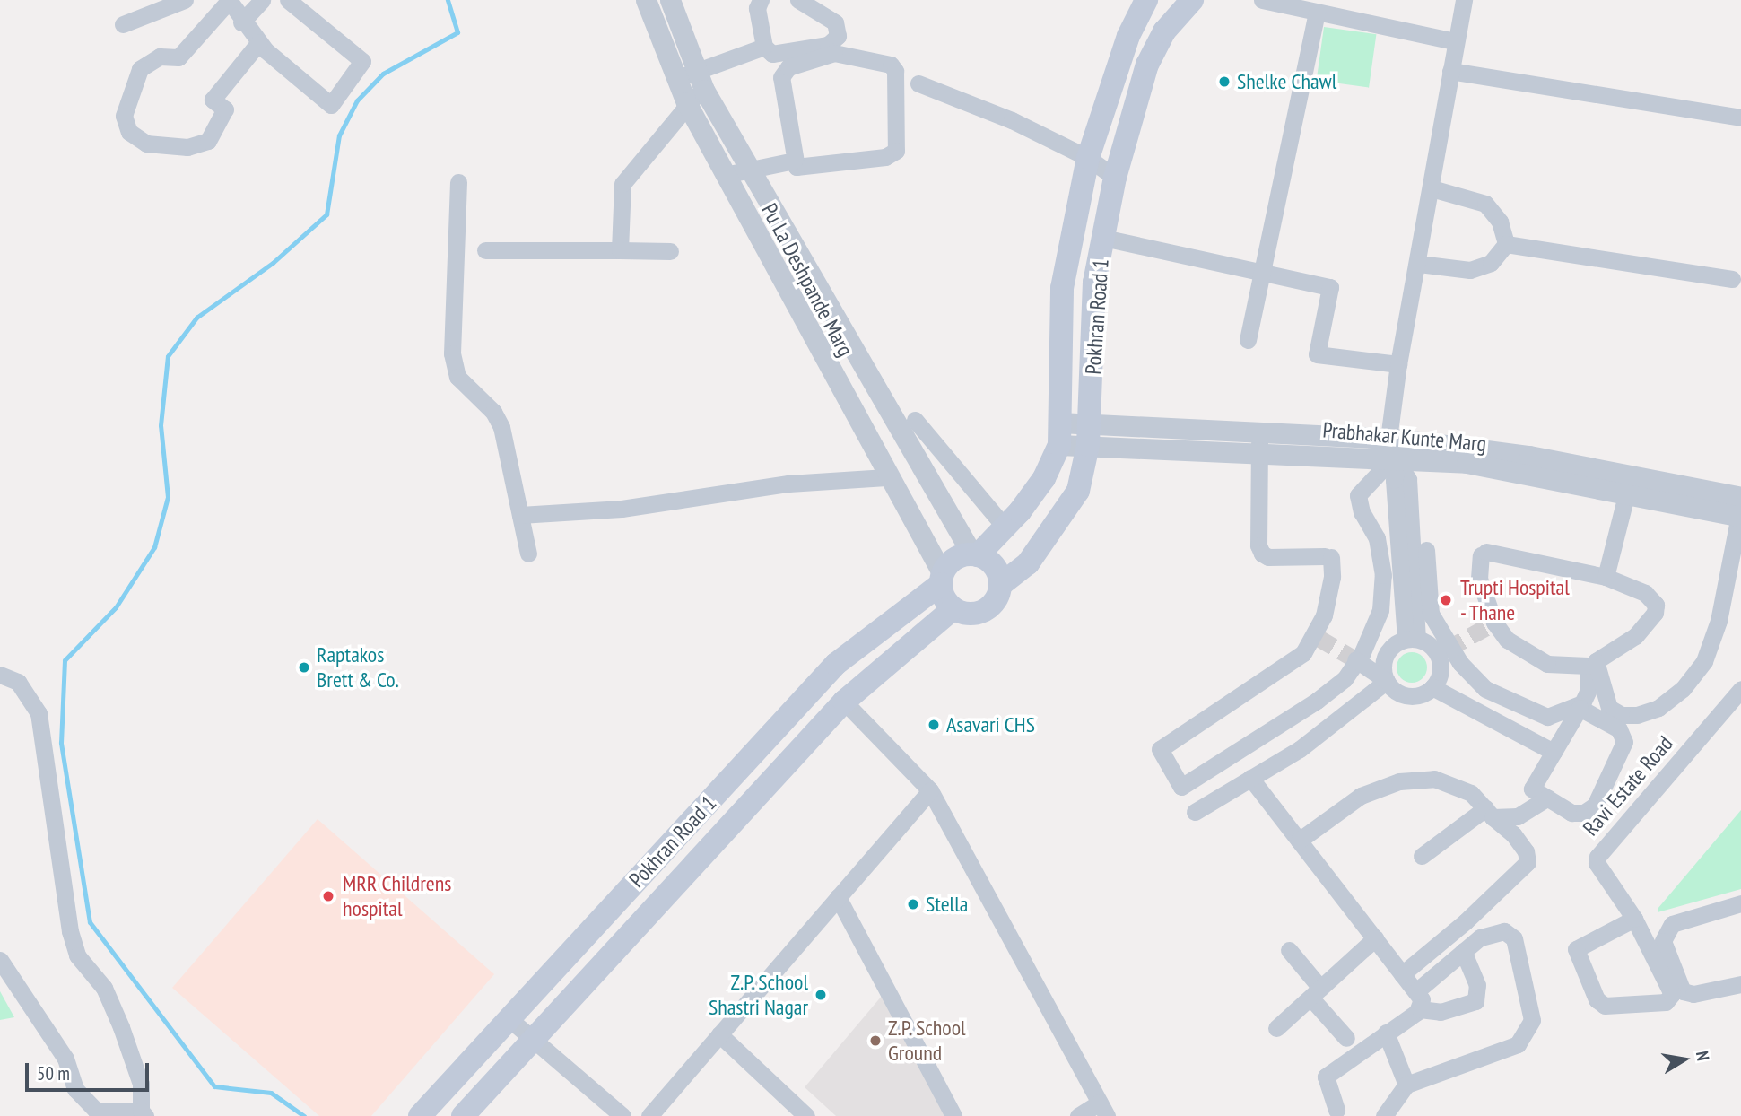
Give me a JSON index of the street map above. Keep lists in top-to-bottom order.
{
  "streets": {
    "main road": ["Pokhran Road 1"],
    "street": ["Pu La Deshpande Marg", "Prabhakar Kunte Marg", "Ravi Estate Road"]
  },
  "crossings": [
    ["Pu La Deshpande Marg", "Pokhran Road 1"],
    ["Pokhran Road 1", "Prabhakar Kunte Marg"]
  ],
  "places": [
    "Shelke Chawl",
    "Trupti Hospital - Thane",
    "Raptakos Brett & Co.",
    "Asavari CHS",
    "MRR Childrens hospital",
    "Stella",
    "Z.P. School Shastri Nagar",
    "Z.P. School Ground"
  ],
  "scale_bar": "50 m",
  "north": "right"
}
